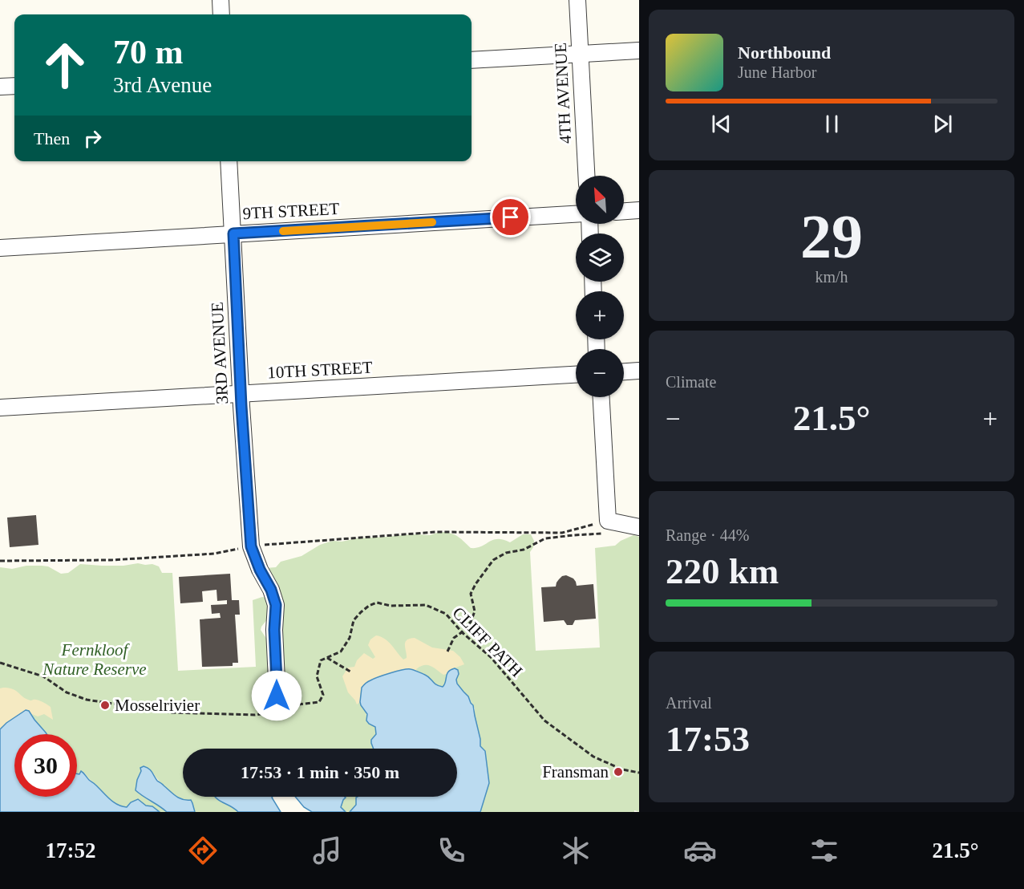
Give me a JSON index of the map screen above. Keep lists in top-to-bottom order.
{
  "streets": {
    "street": [
      "4TH AVENUE",
      "9TH STREET",
      "3RD AVENUE",
      "10TH STREET"
    ],
    "path": ["CLIFF PATH"]
  },
  "crossings": [
    ["9TH STREET", "3RD AVENUE"],
    ["3RD AVENUE", "10TH STREET"],
    ["3RD AVENUE", "CLIFF PATH"]
  ],
  "parks": ["Fernkloof Nature Reserve"],
  "places": ["Mosselrivier", "Fransman"],
  "north": "top left",
  "page": {
    "turn": ["70 m", "3rd Avenue"],
    "song": ["Northbound", "June Harbor"],
    "then": "Then",
    "tile": [
      ["29", "km/h"],
      "Climate",
      ["Range · 44%", "220 km"],
      ["Arrival", "17:53"]
    ],
    "map_buttons": ["+", "−"],
    "heat": ["−", "21.5°", "+"],
    "limit": "30",
    "trip": "17:53 · 1 min · 350 m",
    "tabs": ["17:52", "21.5°"]
  }
}
